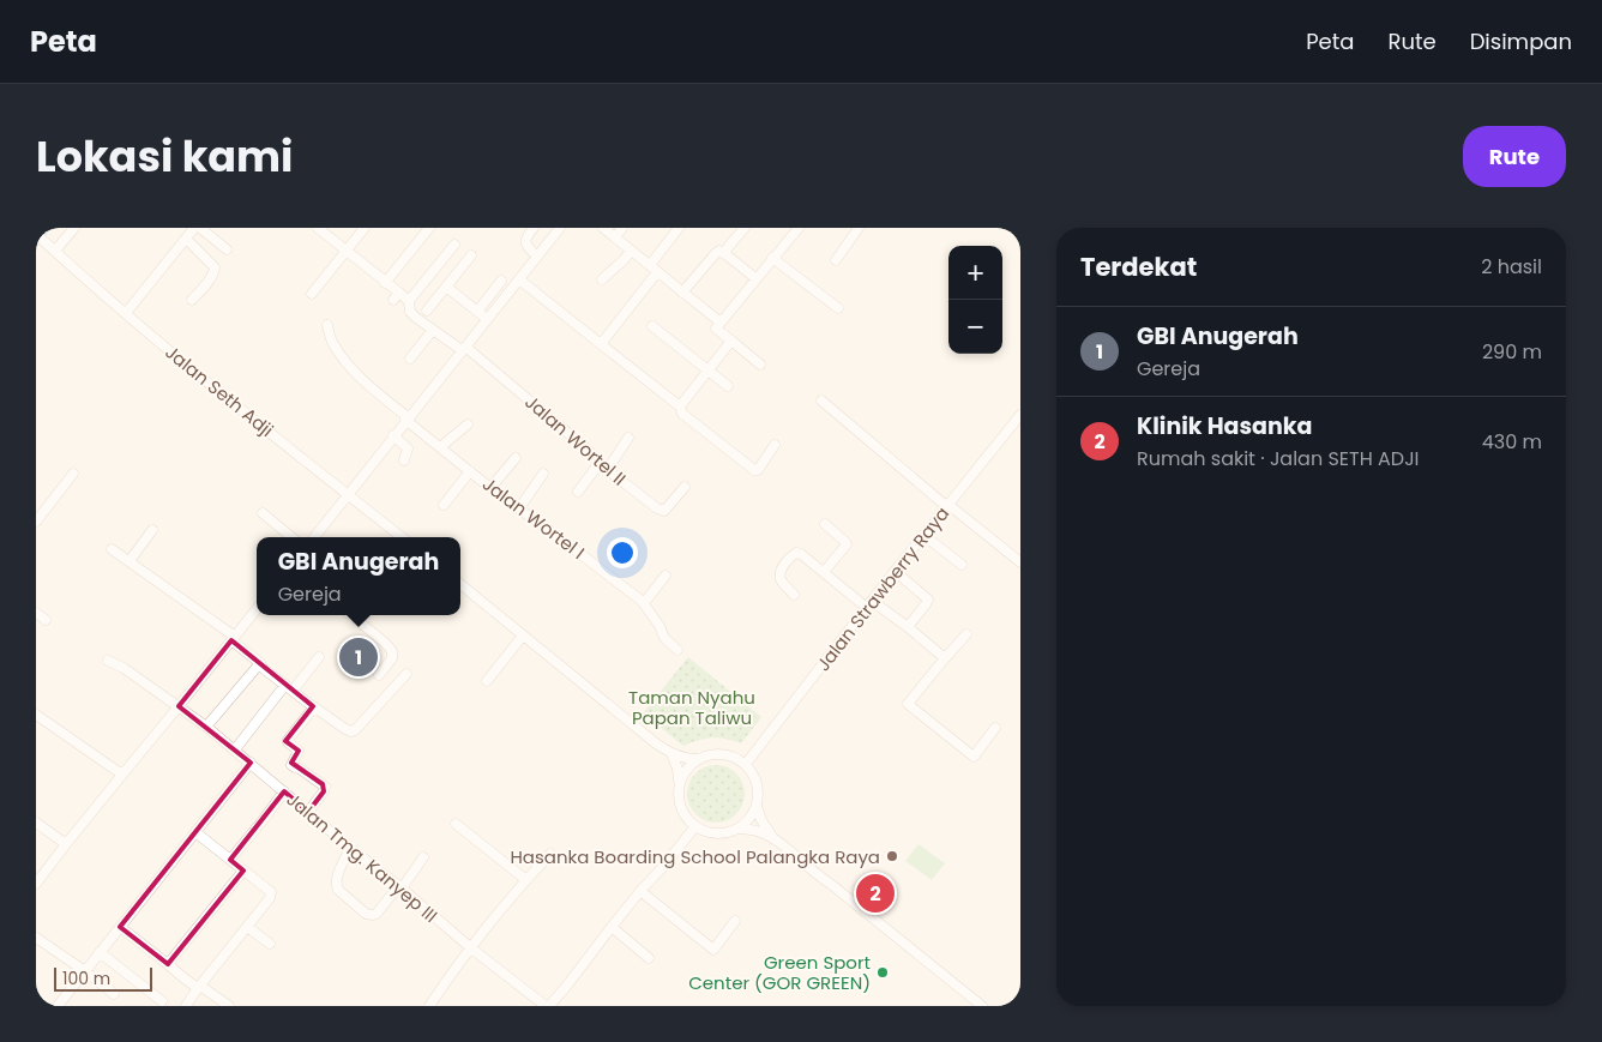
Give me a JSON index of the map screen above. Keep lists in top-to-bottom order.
{
  "streets": {
    "street": [
      "Jalan Seth Adji",
      "Jalan Wortel II",
      "Jalan Wortel I",
      "Jalan Strawberry Raya",
      "Jalan Tmg. Kanyep III"
    ]
  },
  "parks": ["Taman Nyahu Papan Taliwu"],
  "places": ["Hasanka Boarding School Palangka Raya", "Green Sport Center (GOR GREEN)"],
  "scale_bar": "100 m",
  "page": {
    "header": "Peta",
    "nav": ["Peta", "Rute", "Disimpan"],
    "title": "Lokasi kami",
    "buttons": "Rute",
    "heading": ["Terdekat", "2 hasil"],
    "map_buttons": ["+", "−"],
    "list": [
      {
        "mark": "1",
        "name": "GBI Anugerah",
        "note": "Gereja",
        "value": "290 m"
      },
      {
        "mark": "2",
        "name": "Klinik Hasanka",
        "note": "Rumah sakit · Jalan SETH ADJI",
        "value": "430 m"
      }
    ],
    "popup": ["GBI Anugerah", "Gereja"],
    "pins": ["1", "2"],
    "scale": "100 m"
  }
}
